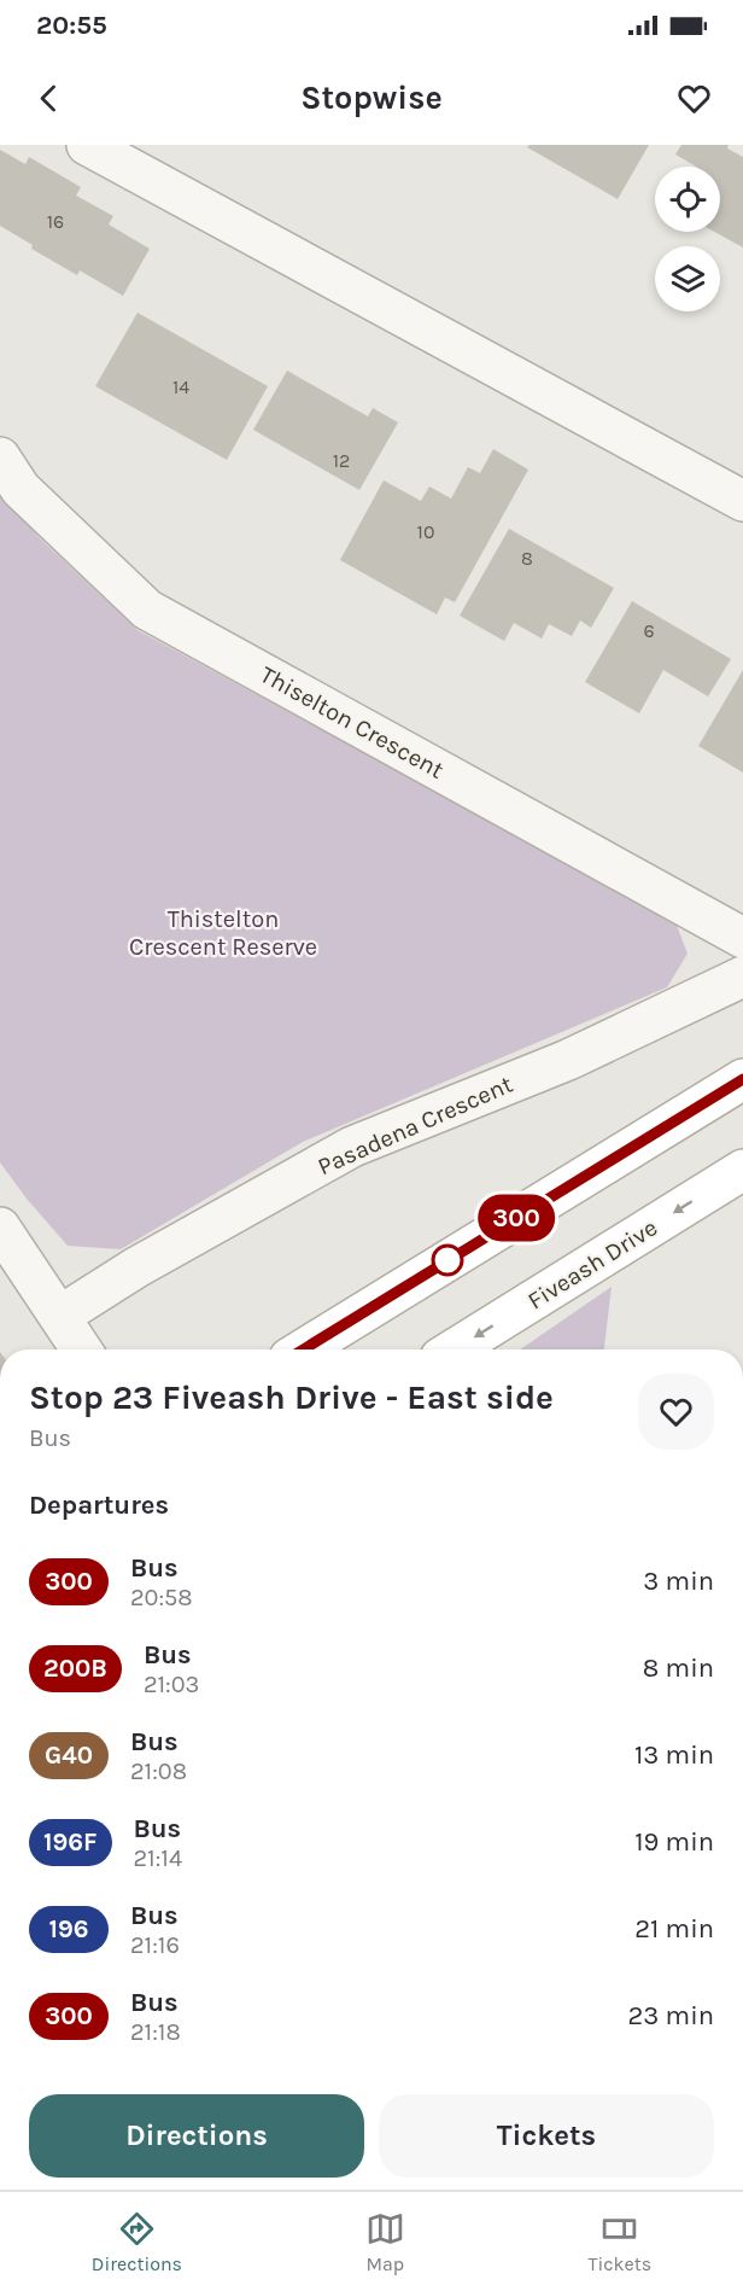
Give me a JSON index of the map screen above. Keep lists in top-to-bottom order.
{
  "streets": {
    "main road": ["Fiveash Drive"],
    "street": ["Thiselton Crescent", "Pasadena Crescent"]
  },
  "parks": ["Thistelton Crescent Reserve"],
  "lines": ["bus line 300"],
  "house_numbers": [
    "16",
    "14",
    "12",
    "10",
    "8",
    "6"
  ],
  "page": {
    "status": "20:55",
    "header": "Stopwise",
    "on_map": "300",
    "heading": [
      ["Stop 23 Fiveash Drive - East side", "Bus"],
      "Departures"
    ],
    "list": [
      {
        "mark": "300",
        "name": "Bus",
        "note": "20:58",
        "value": "3 min"
      },
      {
        "mark": "200B",
        "name": "Bus",
        "note": "21:03",
        "value": "8 min"
      },
      {
        "mark": "G40",
        "name": "Bus",
        "note": "21:08",
        "value": "13 min"
      },
      {
        "mark": "196F",
        "name": "Bus",
        "note": "21:14",
        "value": "19 min"
      },
      {
        "mark": "196",
        "name": "Bus",
        "note": "21:16",
        "value": "21 min"
      },
      {
        "mark": "300",
        "name": "Bus",
        "note": "21:18",
        "value": "23 min"
      }
    ],
    "buttons": ["Directions", "Tickets"],
    "tabs": ["Directions", "Map", "Tickets"]
  }
}
